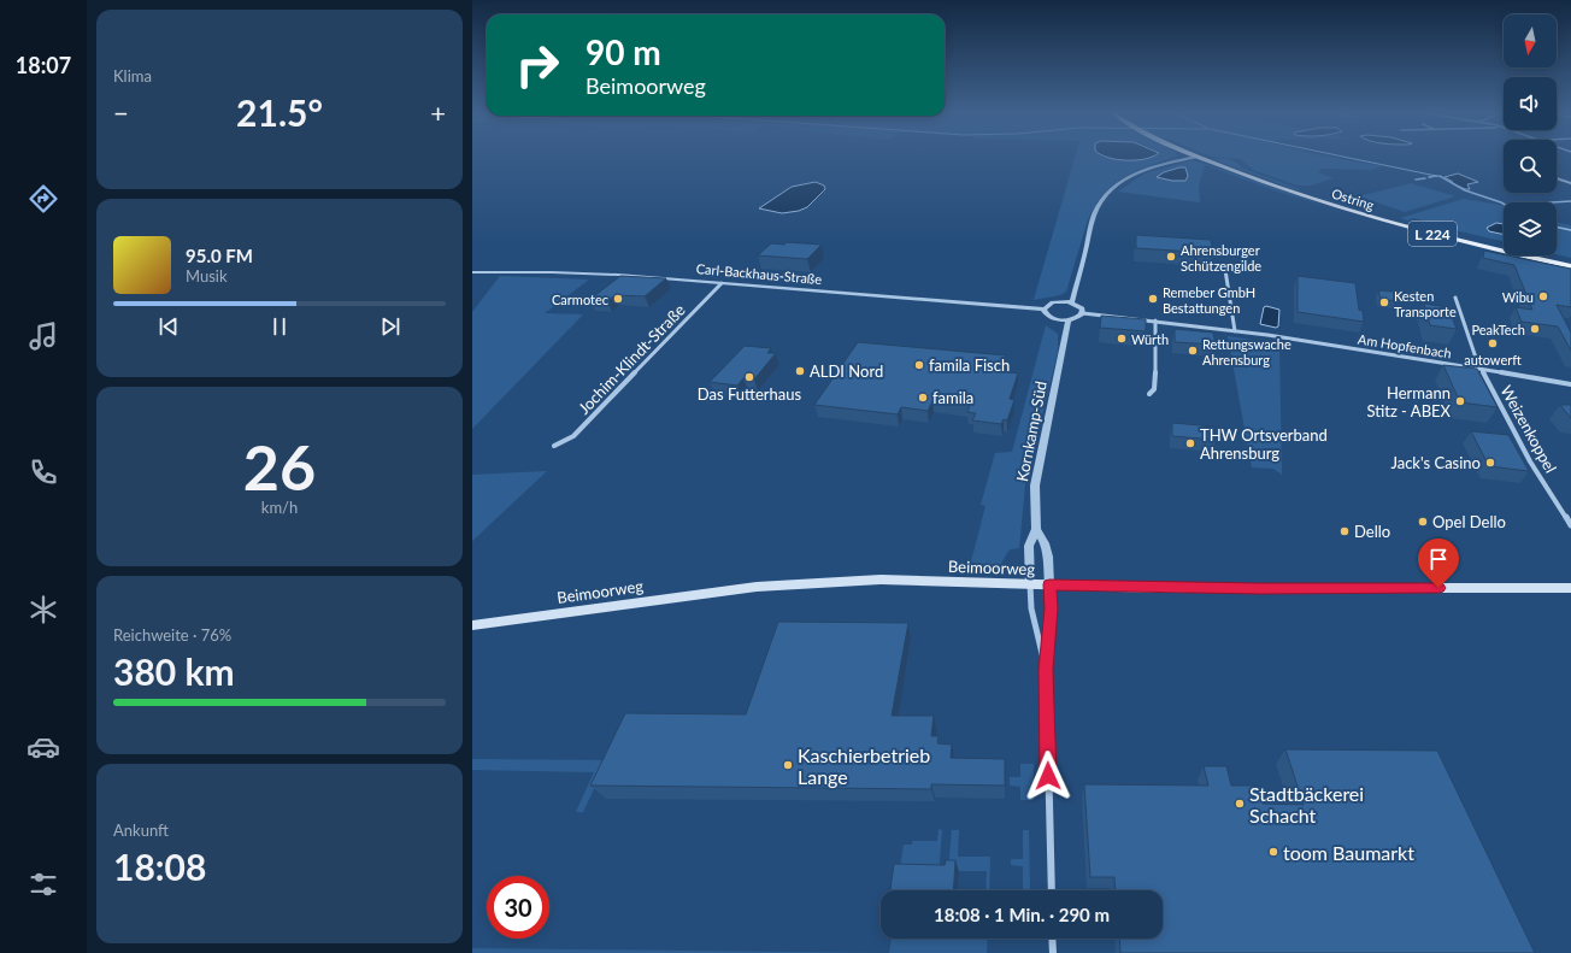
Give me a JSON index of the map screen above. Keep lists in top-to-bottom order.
{
  "streets": {
    "main road": ["Ostring", "L 224", "Beimoorweg"],
    "street": [
      "Carl-Backhaus-Straße",
      "Am Hopfenbach",
      "Jochim-Klindt-Straße",
      "Weizenkoppel",
      "Kornkamp-Süd"
    ]
  },
  "crossings": [
    ["Carl-Backhaus-Straße", "Jochim-Klindt-Straße"],
    ["Am Hopfenbach", "Weizenkoppel"],
    ["Kornkamp-Süd", "Beimoorweg"]
  ],
  "places": [
    "Ahrensburger Schützengilde",
    "Wibu",
    "Carmotec",
    "Remeber GmbH Bestattungen",
    "Kesten Transporte",
    "PeakTech",
    "Würth",
    "autowerft",
    "Rettungswache Ahrensburg",
    "famila Fisch",
    "ALDI Nord",
    "Das Futterhaus",
    "famila",
    "Hermann Stitz - ABEX",
    "THW Ortsverband Ahrensburg",
    "Jack's Casino",
    "Opel Dello",
    "Dello",
    "Kaschierbetrieb Lange",
    "Stadtbäckerei Schacht",
    "toom Baumarkt"
  ],
  "north": "bottom",
  "page": {
    "tabs": "18:07",
    "tile": [
      "Klima",
      ["26", "km/h"],
      ["Reichweite · 76%", "380 km"],
      ["Ankunft", "18:08"]
    ],
    "turn": ["90 m", "Beimoorweg"],
    "heat": ["−", "21.5°", "+"],
    "song": ["95.0 FM", "Musik"],
    "limit": "30",
    "trip": "18:08 · 1 Min. · 290 m"
  }
}
